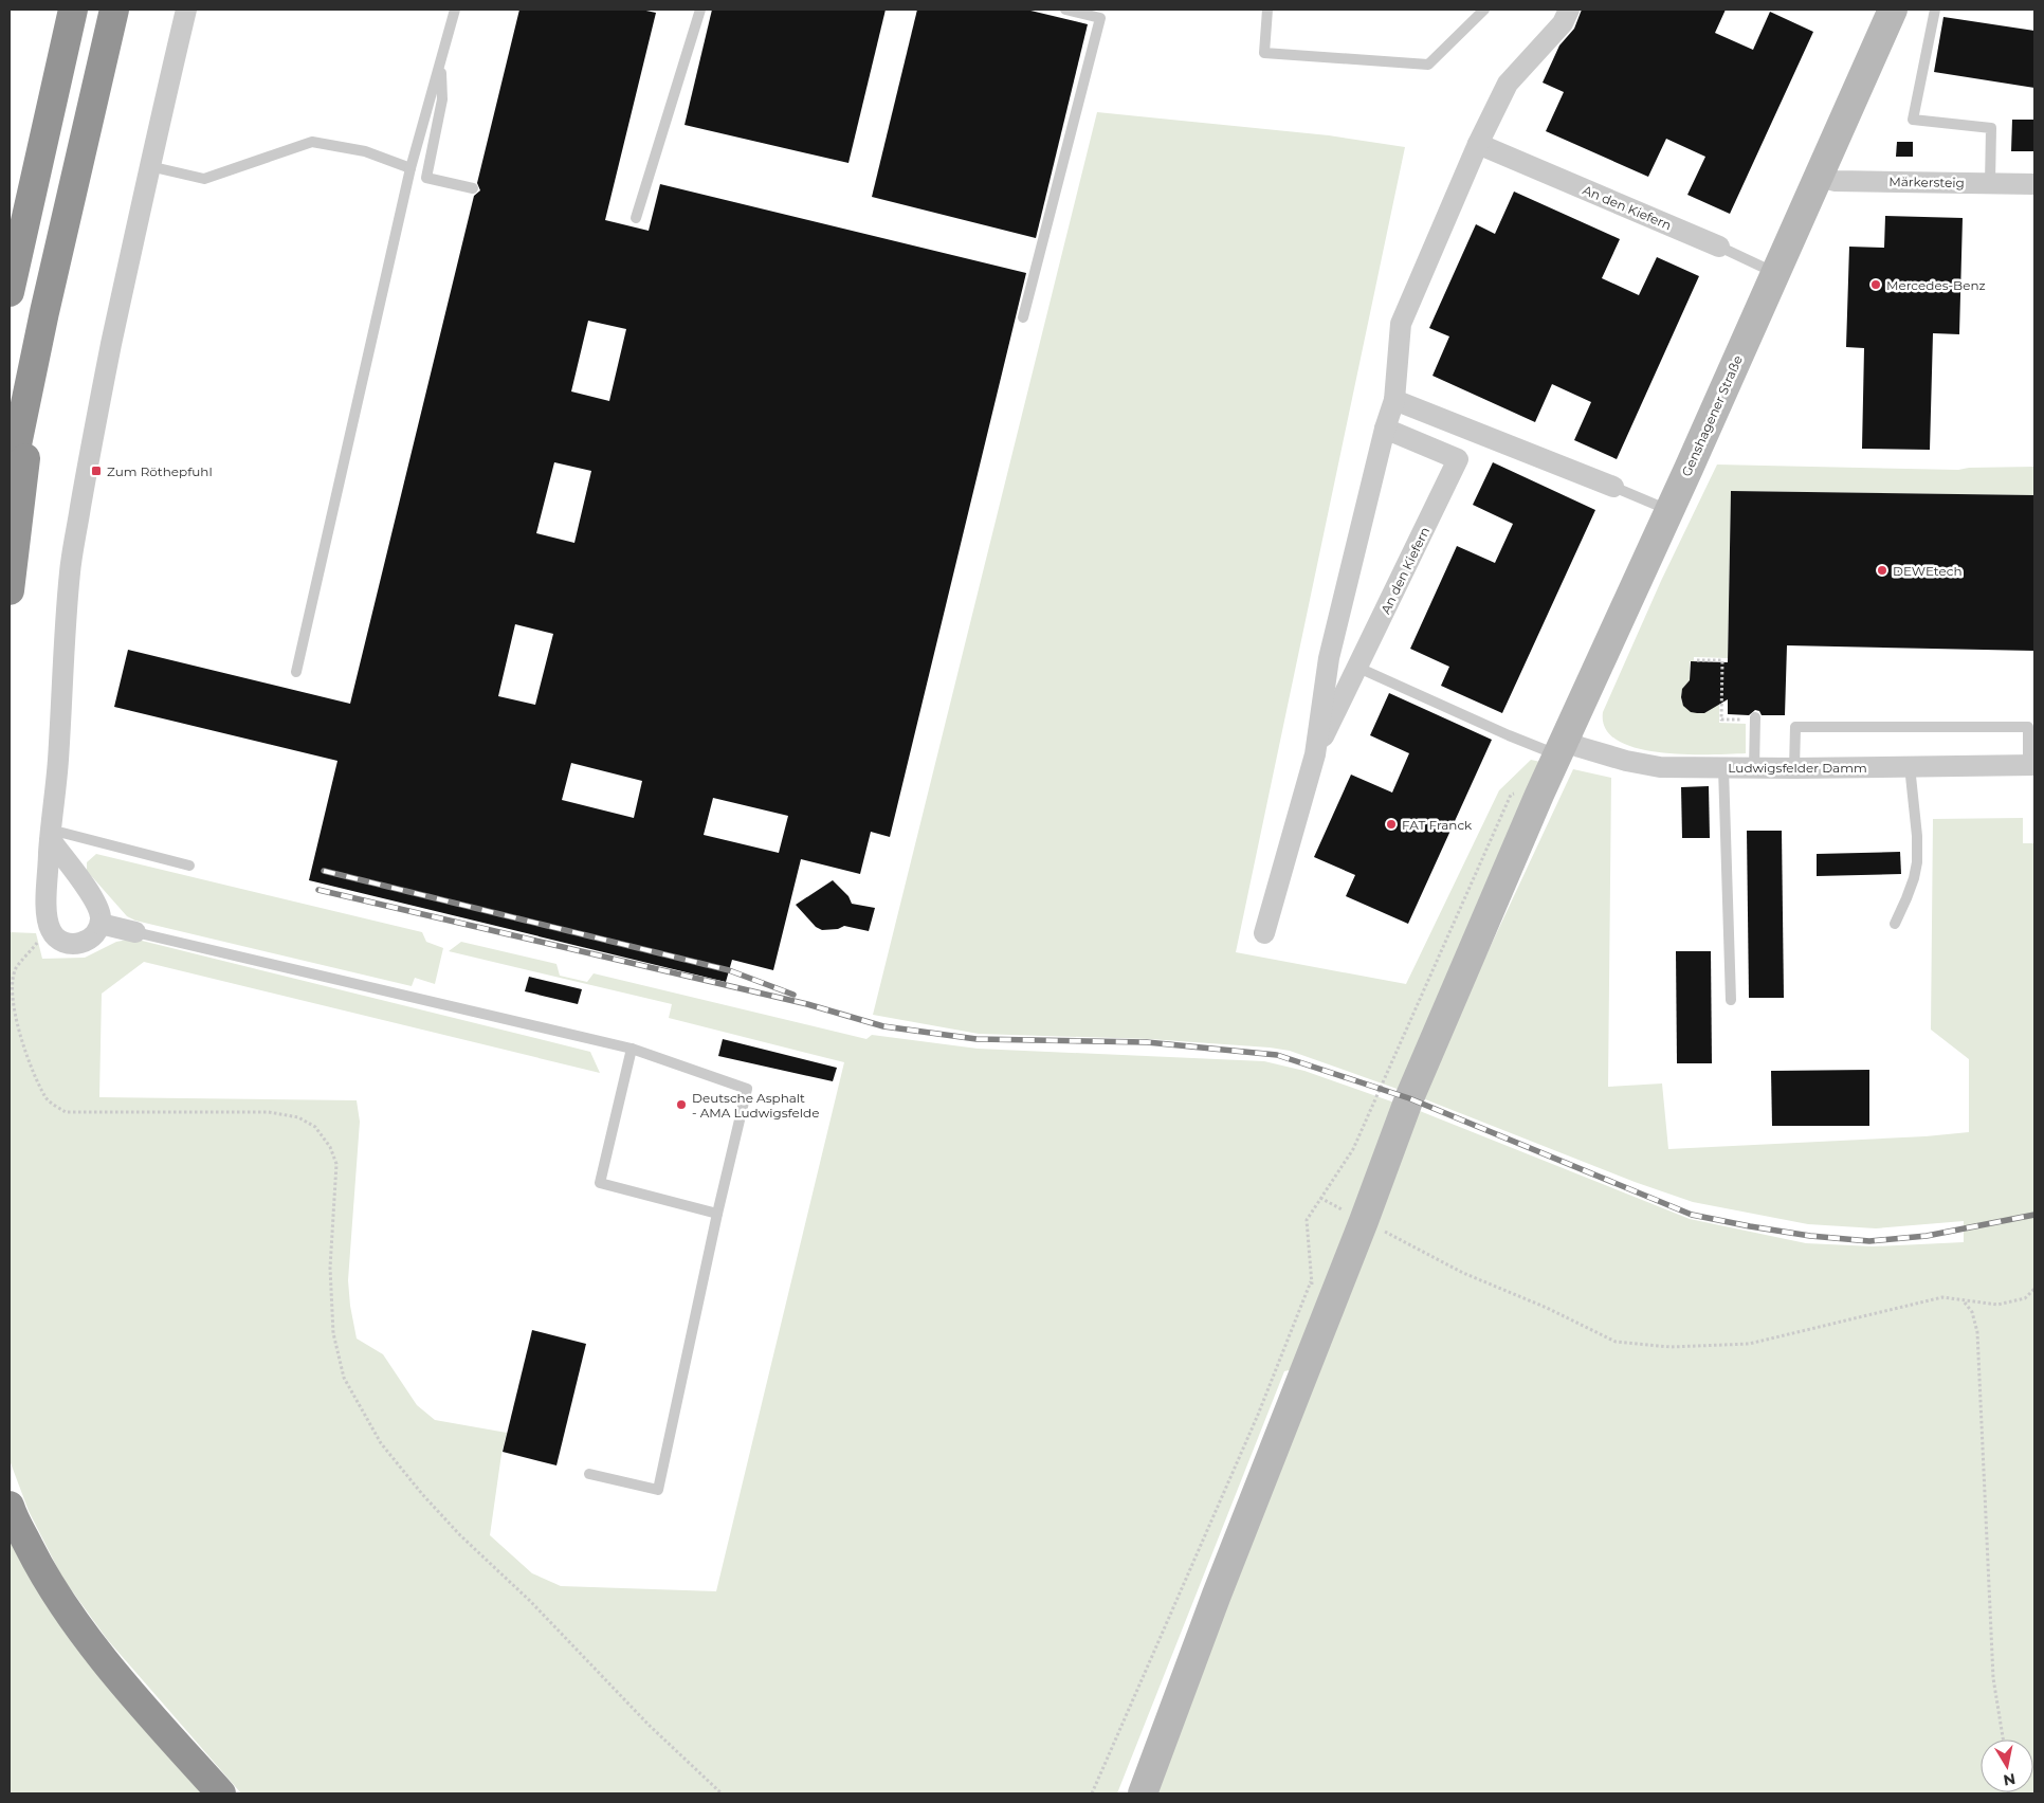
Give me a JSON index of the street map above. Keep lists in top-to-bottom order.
{
  "streets": {
    "main road": ["Genshagener Straße"],
    "street": ["Märkersteig", "An den Kiefern", "Ludwigsfelder Damm"]
  },
  "crossings": [
    ["Märkersteig", "Genshagener Straße"],
    ["An den Kiefern", "Genshagener Straße"],
    ["Genshagener Straße", "Ludwigsfelder Damm"]
  ],
  "places": {
    "other": [
      "Mercedes-Benz",
      "DEWEtech",
      "FAT Franck",
      "Deutsche Asphalt - AMA Ludwigsfelde"
    ],
    "transit": ["Zum Röthepfuhl"]
  },
  "north": "bottom"
}
